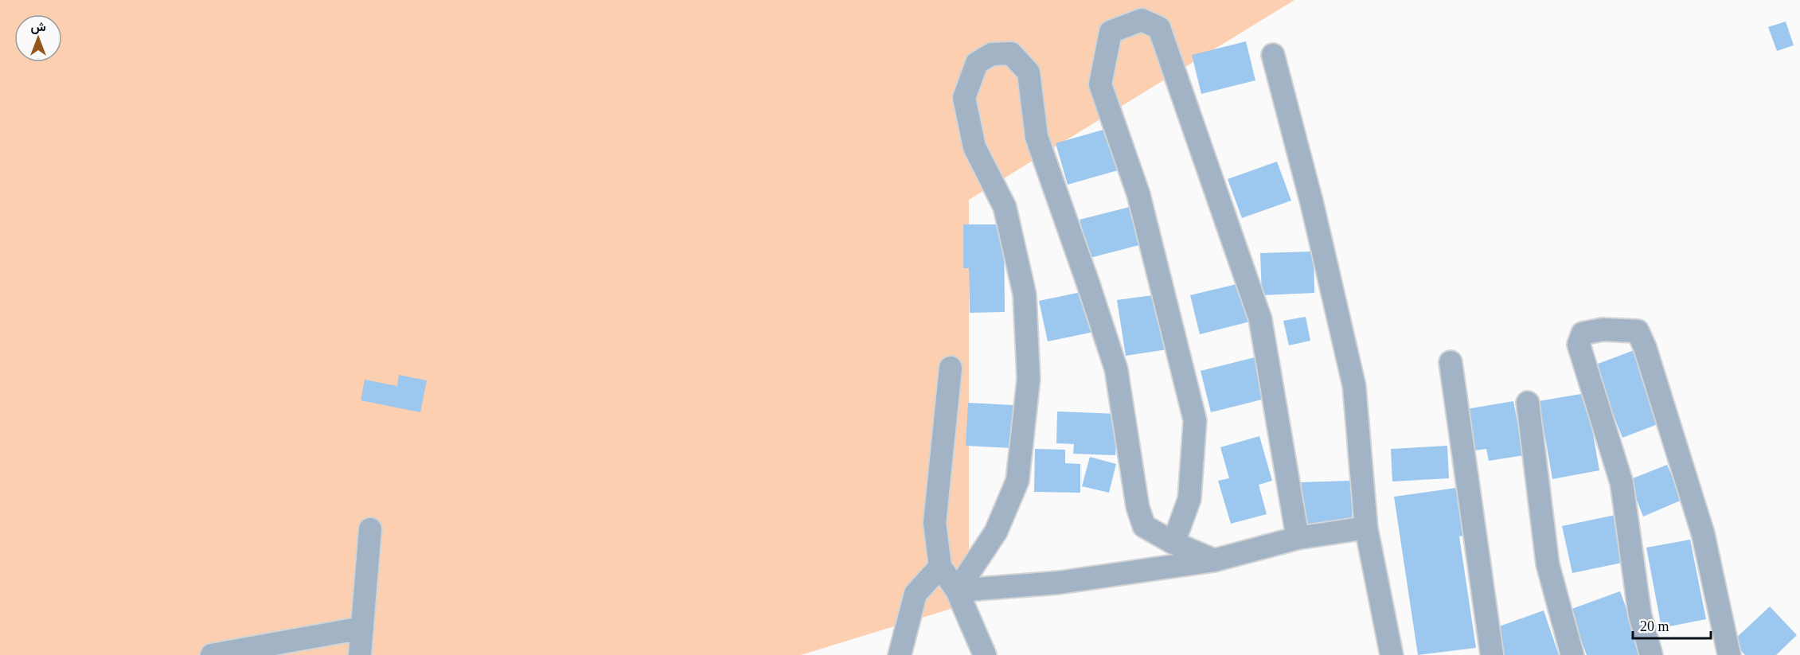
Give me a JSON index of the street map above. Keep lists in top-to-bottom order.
{
  "scale_bar": "20 m",
  "north": "top"
}
